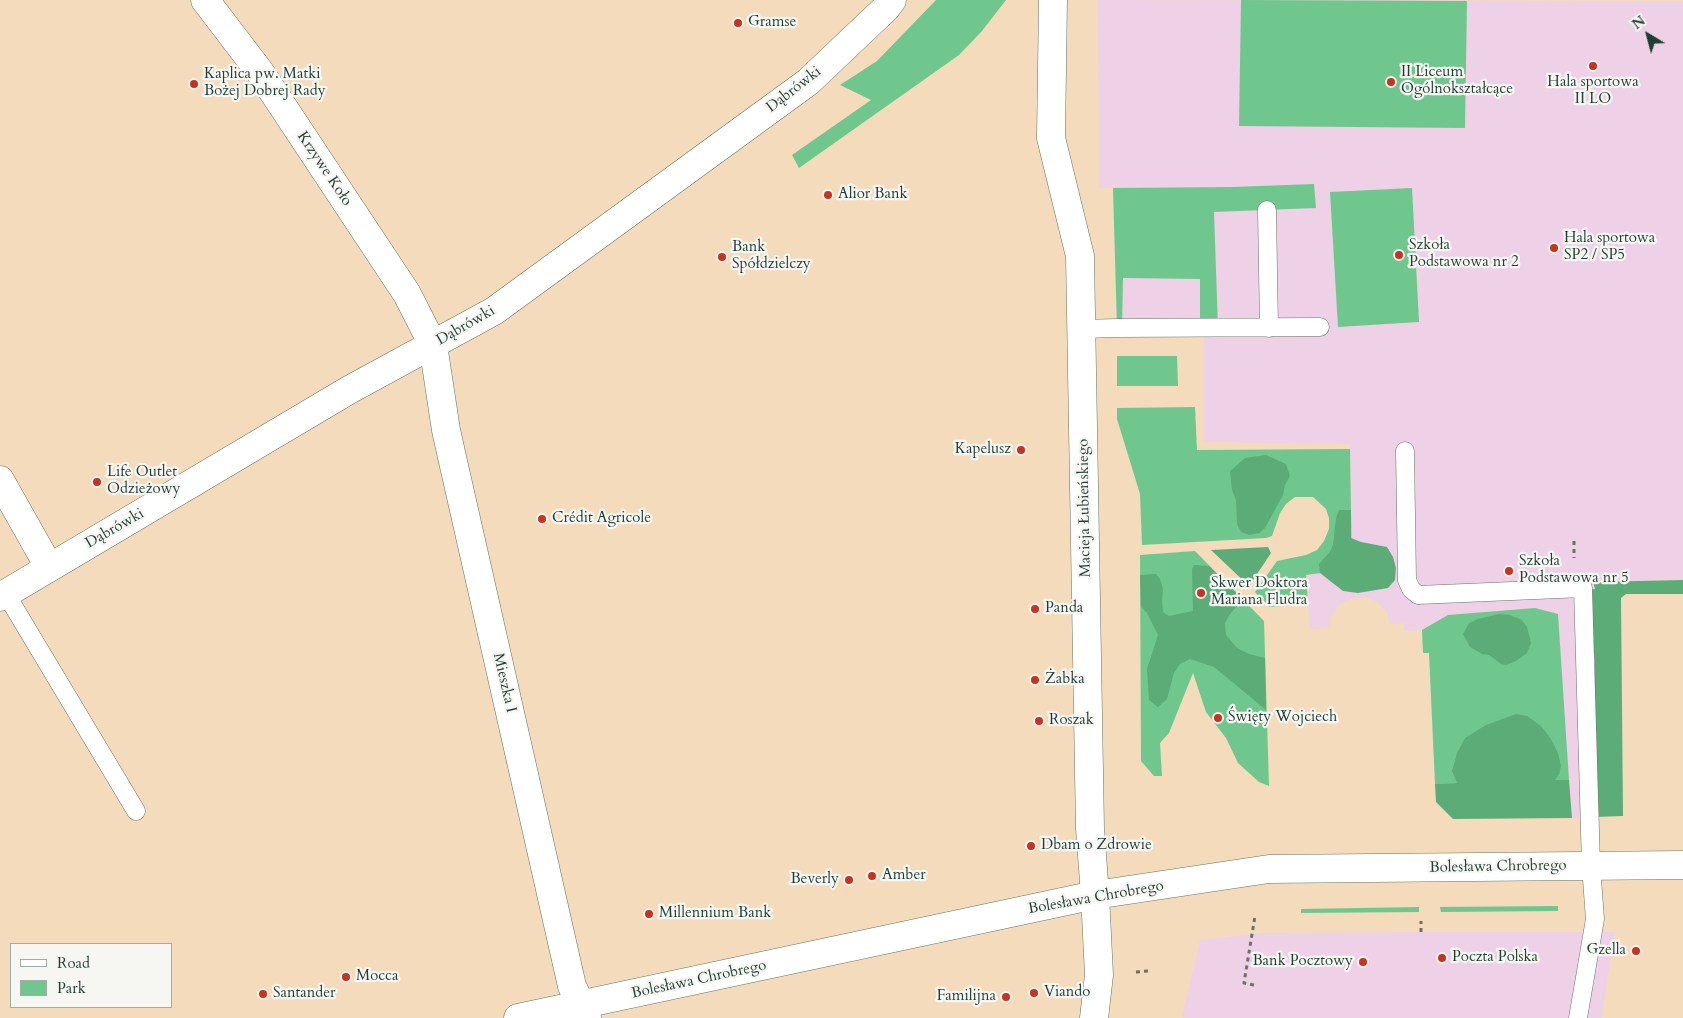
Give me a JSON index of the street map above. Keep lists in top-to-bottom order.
{
  "streets": {
    "street": [
      "Dąbrówki",
      "Krzywe Koło",
      "Macieja Łubieńskiego",
      "Mieszka I",
      "Bolesława Chrobrego"
    ]
  },
  "crossings": [
    ["Dąbrówki", "Krzywe Koło"],
    ["Dąbrówki", "Mieszka I"],
    ["Krzywe Koło", "Mieszka I"],
    ["Macieja Łubieńskiego", "Bolesława Chrobrego"],
    ["Mieszka I", "Bolesława Chrobrego"]
  ],
  "places": [
    "Gramse",
    "Hala sportowa II LO",
    "II Liceum Ogólnokształcące",
    "Kaplica pw. Matki Bożej Dobrej Rady",
    "Alior Bank",
    "Hala sportowa SP2 / SP5",
    "Szkoła Podstawowa nr 2",
    "Bank Spółdzielczy",
    "Kapelusz",
    "Life Outlet Odzieżowy",
    "Crédit Agricole",
    "Szkoła Podstawowa nr 5",
    "Skwer Doktora Mariana Fludra",
    "Panda",
    "Żabka",
    "Święty Wojciech",
    "Roszak",
    "Dbam o Zdrowie",
    "Amber",
    "Beverly",
    "Millennium Bank",
    "Gzella",
    "Poczta Polska",
    "Bank Pocztowy",
    "Mocca",
    "Viando",
    "Santander",
    "Familijna"
  ],
  "legend": ["Road", "Park"],
  "north": "top left"
}
